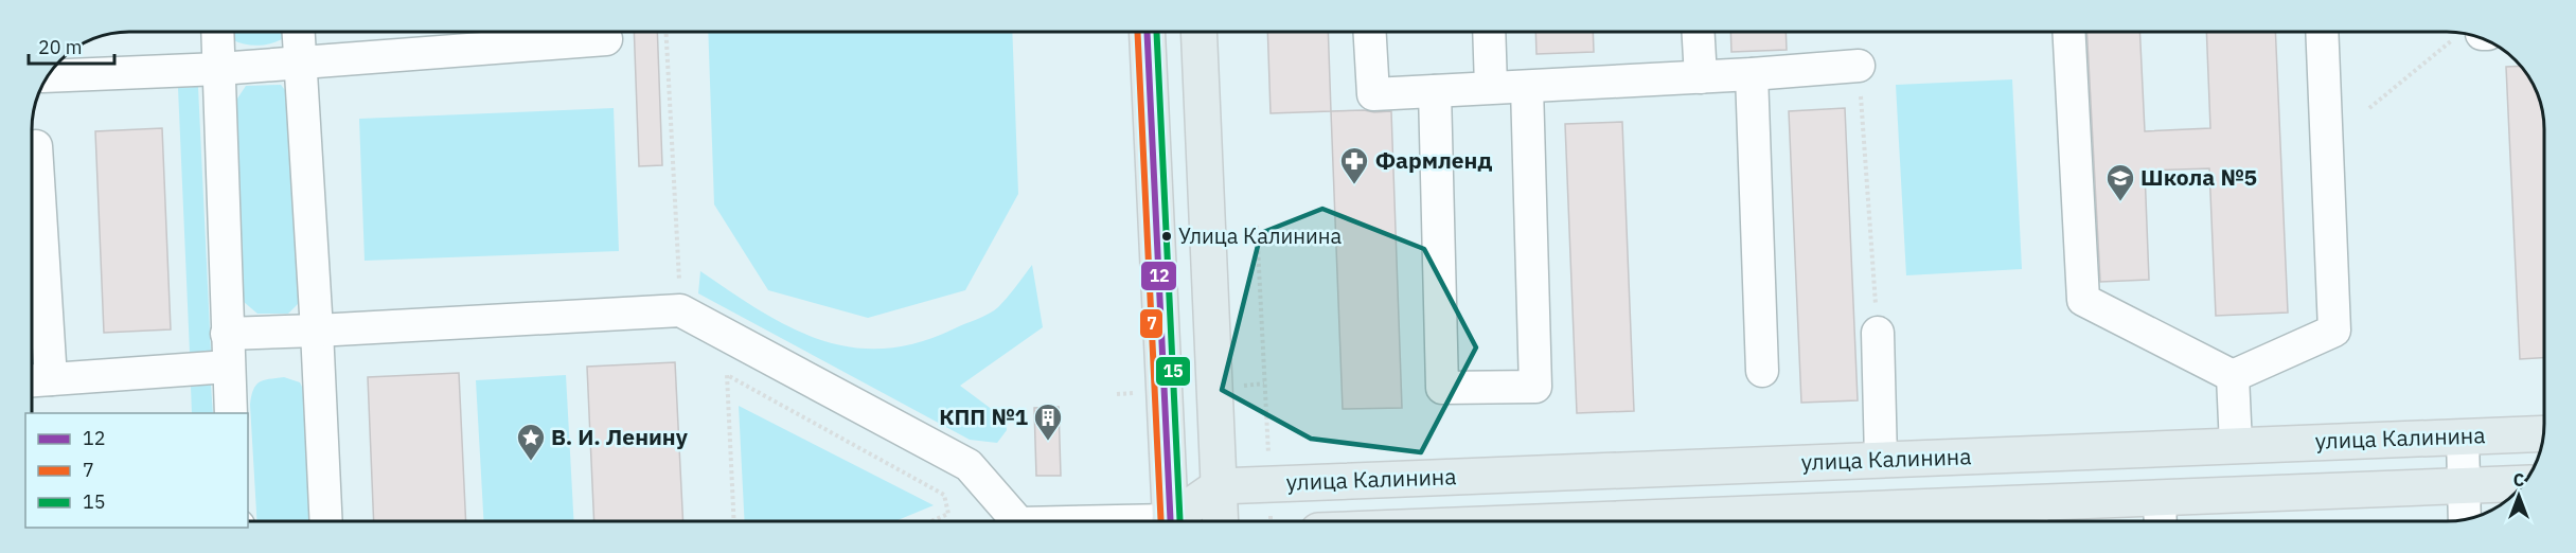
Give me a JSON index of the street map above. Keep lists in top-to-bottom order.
{
  "streets": {
    "main road": ["улица Калинина"]
  },
  "places": {
    "pharmacy": ["Фармленд"],
    "school or university": ["Школа №5"],
    "other": ["Улица Калинина"],
    "building": ["КПП №1"],
    "place": ["В. И. Ленину"]
  },
  "lines": ["transit line 12", "transit line 7", "transit line 15"],
  "legend": ["12", "7", "15"],
  "scale_bar": "20 m",
  "north": "top"
}
